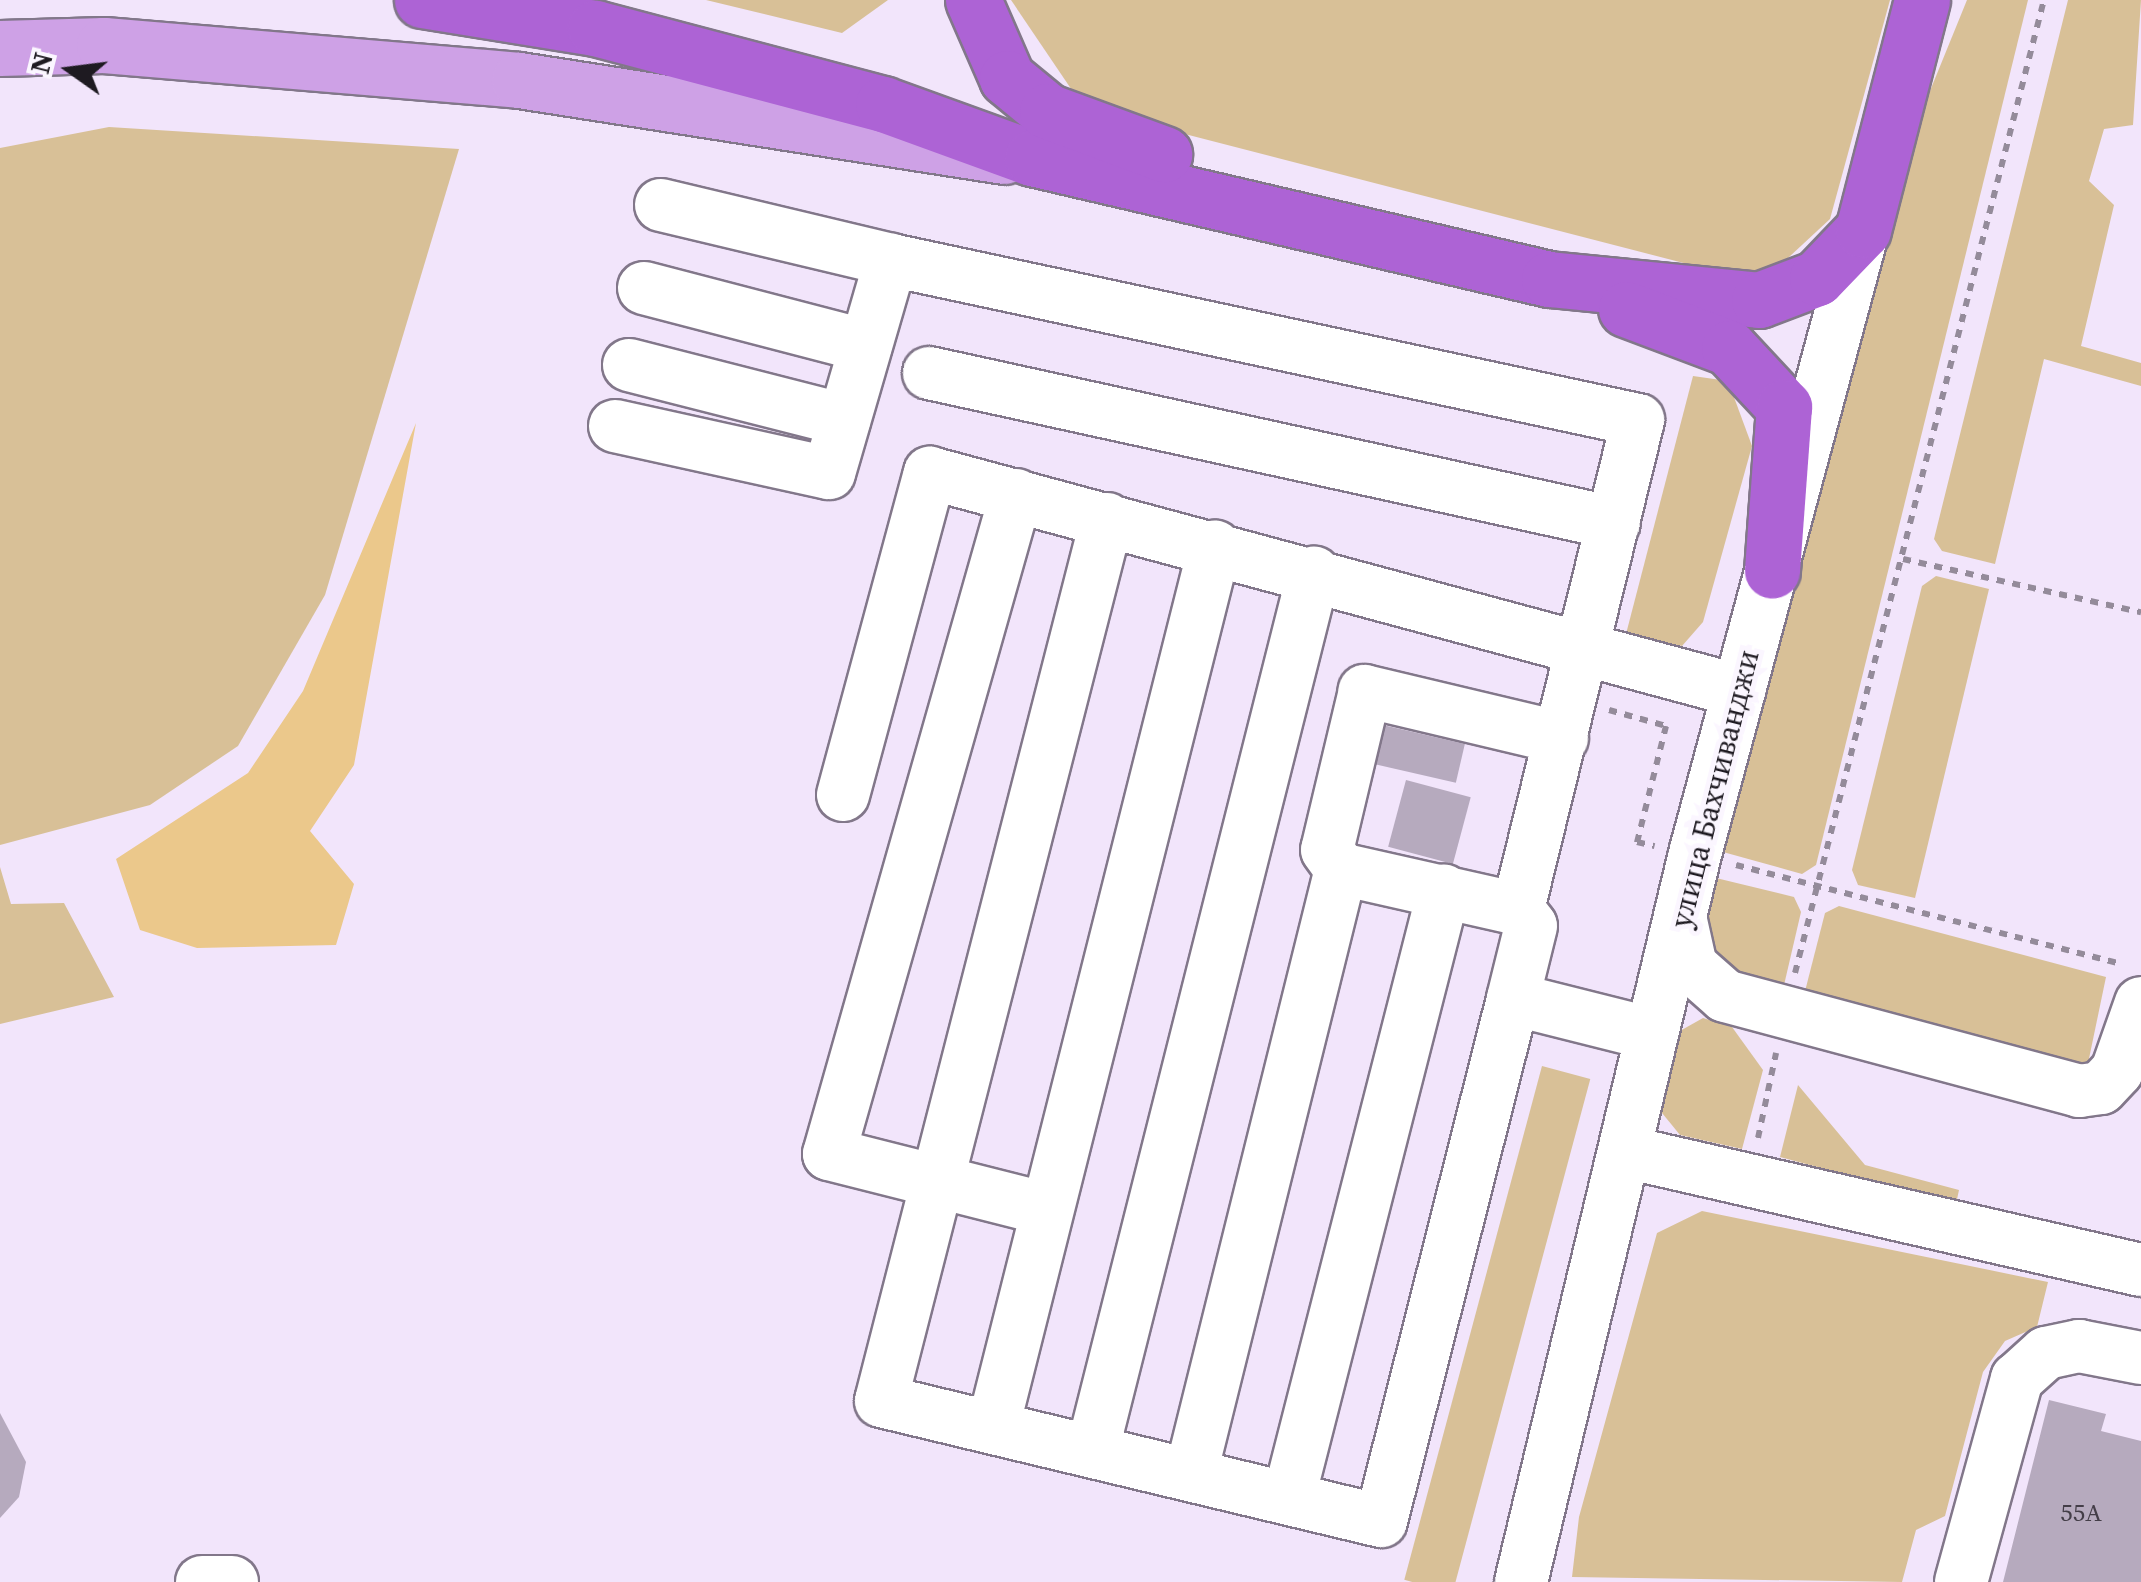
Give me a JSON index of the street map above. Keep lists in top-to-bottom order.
{
  "streets": {
    "highway": ["улица Бахчиванджи"]
  },
  "house_numbers": ["55А"],
  "north": "left"
}
